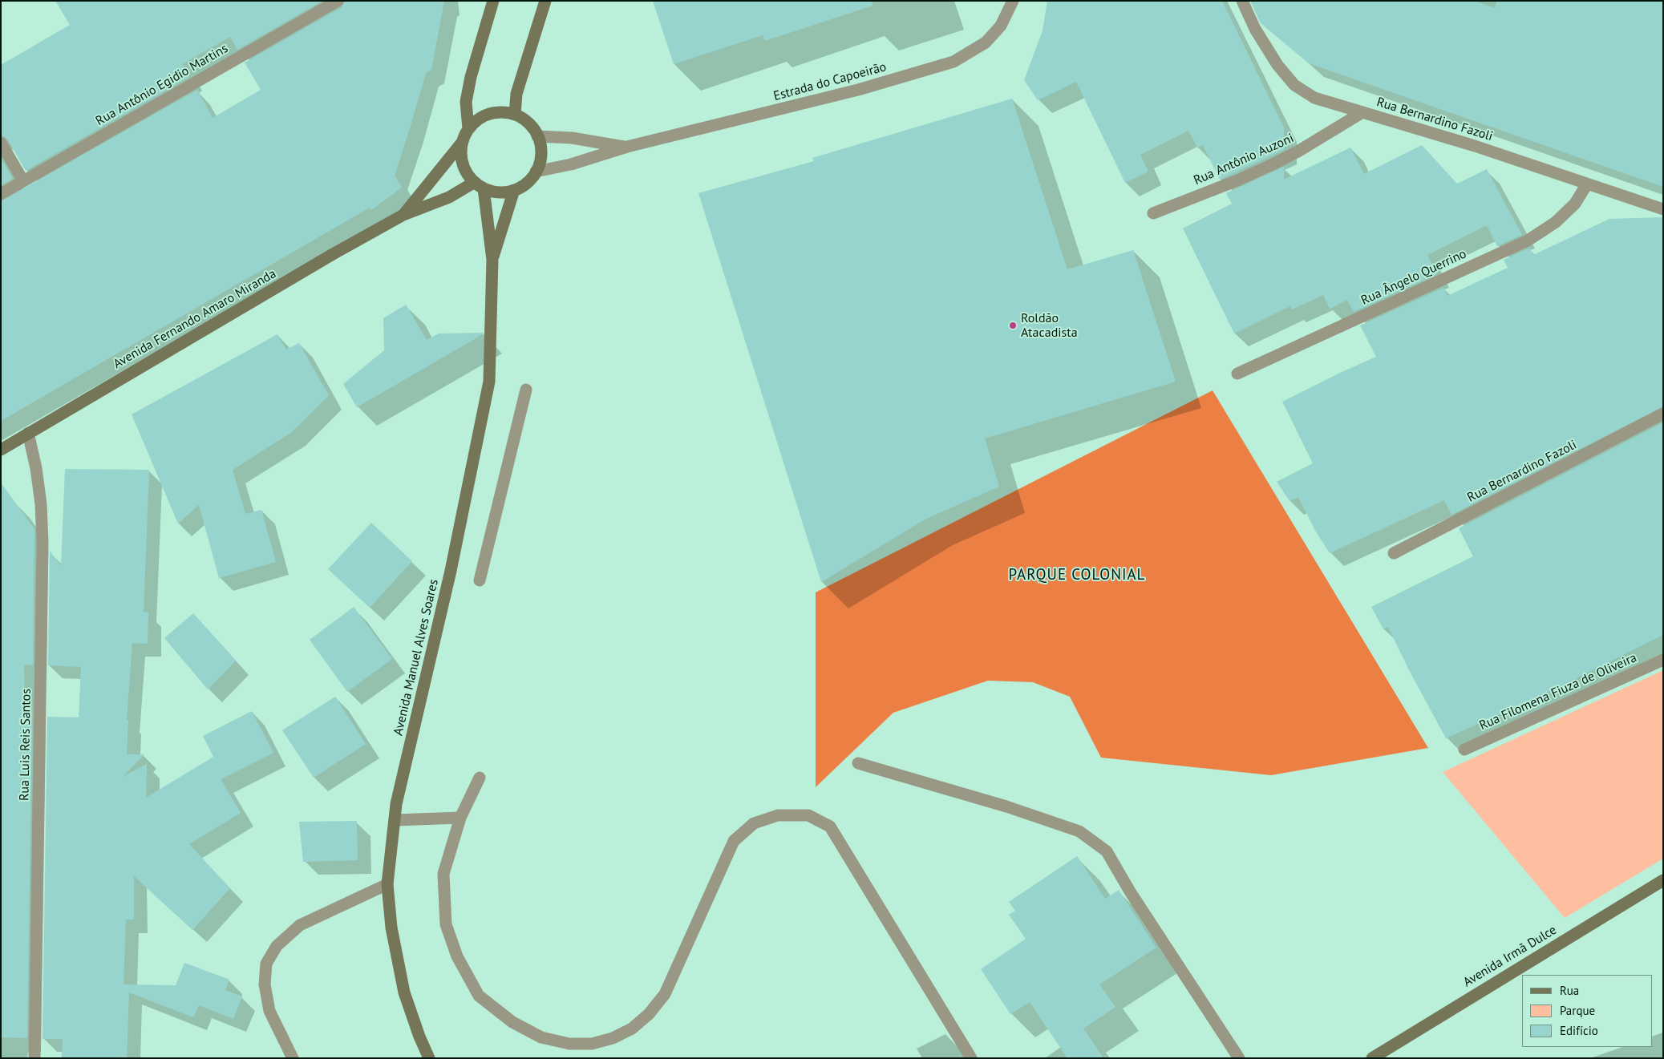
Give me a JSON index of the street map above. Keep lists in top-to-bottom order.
{
  "streets": {
    "main road": ["Avenida Fernando Amaro Miranda", "Avenida Manuel Alves Soares", "Avenida Irmã Dulce"],
    "street": [
      "Estrada do Capoeirão",
      "Rua Antônio Egidio Martins",
      "Rua Bernardino Fazoli",
      "Rua Antônio Auzoni",
      "Rua Ângelo Querrino",
      "Rua Filomena Fiuza de Oliveira",
      "Rua Luis Reis Santos"
    ]
  },
  "crossings": [
    ["Estrada do Capoeirão", "Avenida Fernando Amaro Miranda"],
    ["Estrada do Capoeirão", "Avenida Manuel Alves Soares"],
    ["Rua Bernardino Fazoli", "Rua Antônio Auzoni"],
    ["Rua Bernardino Fazoli", "Rua Ângelo Querrino"],
    ["Avenida Fernando Amaro Miranda", "Avenida Manuel Alves Soares"],
    ["Avenida Fernando Amaro Miranda", "Rua Luis Reis Santos"]
  ],
  "districts": ["PARQUE COLONIAL"],
  "places": ["Roldão Atacadista"],
  "legend": ["Rua", "Parque", "Edifício"]
}
